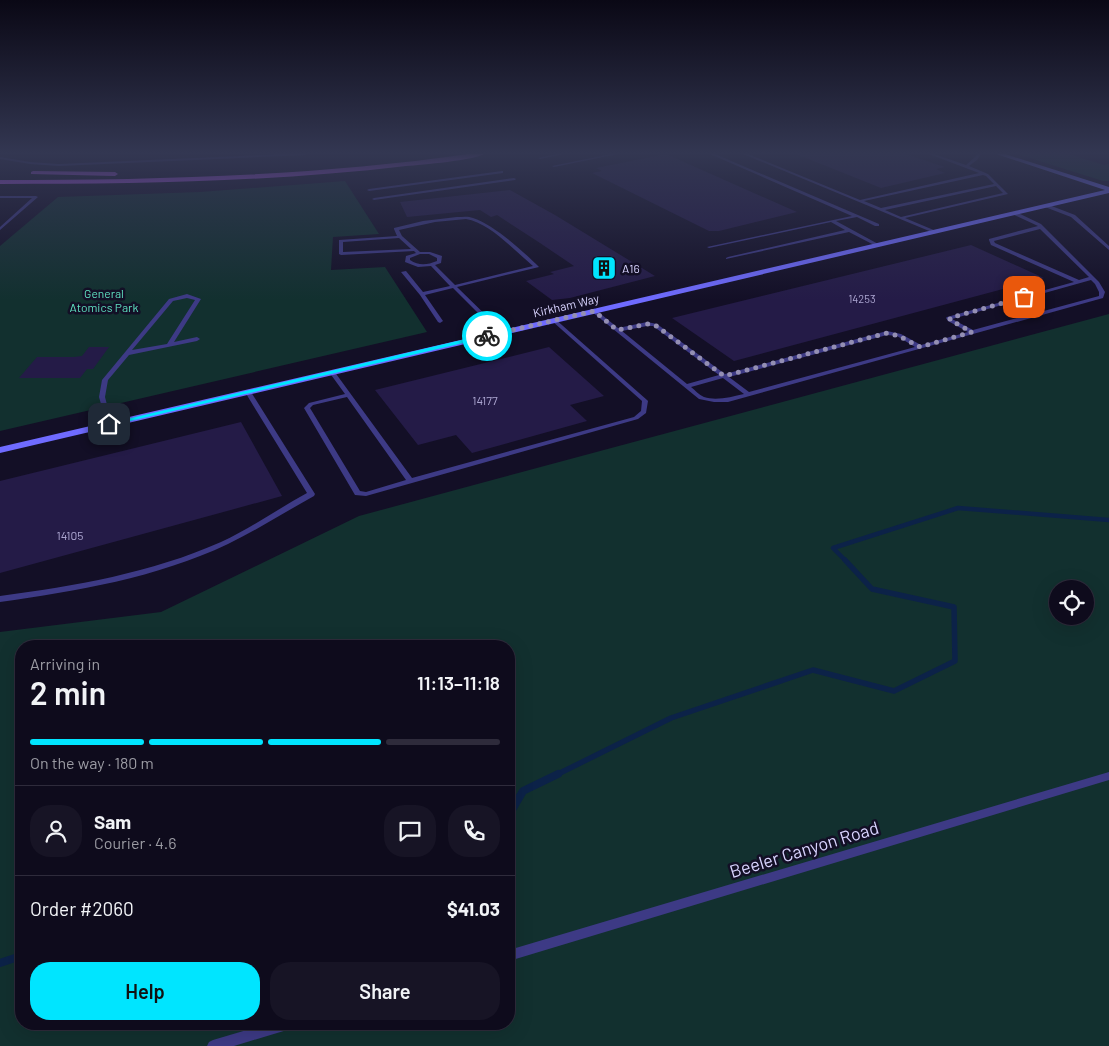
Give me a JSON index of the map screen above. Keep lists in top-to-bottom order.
{
  "streets": {
    "main road": ["Kirkham Way"],
    "lane": ["Beeler Canyon Road"]
  },
  "parks": ["General Atomics Park"],
  "places": {
    "building": ["A16"]
  },
  "house_numbers": ["14253", "14177", "14105"],
  "page": {
    "heading": ["2 min", "Arriving in", "11:13–11:18"],
    "panel": [
      "Sam",
      "Courier · 4.6",
      "Order #2060",
      "$41.03"
    ],
    "bar": "On the way · 180 m",
    "buttons": ["Help", "Share"]
  }
}
